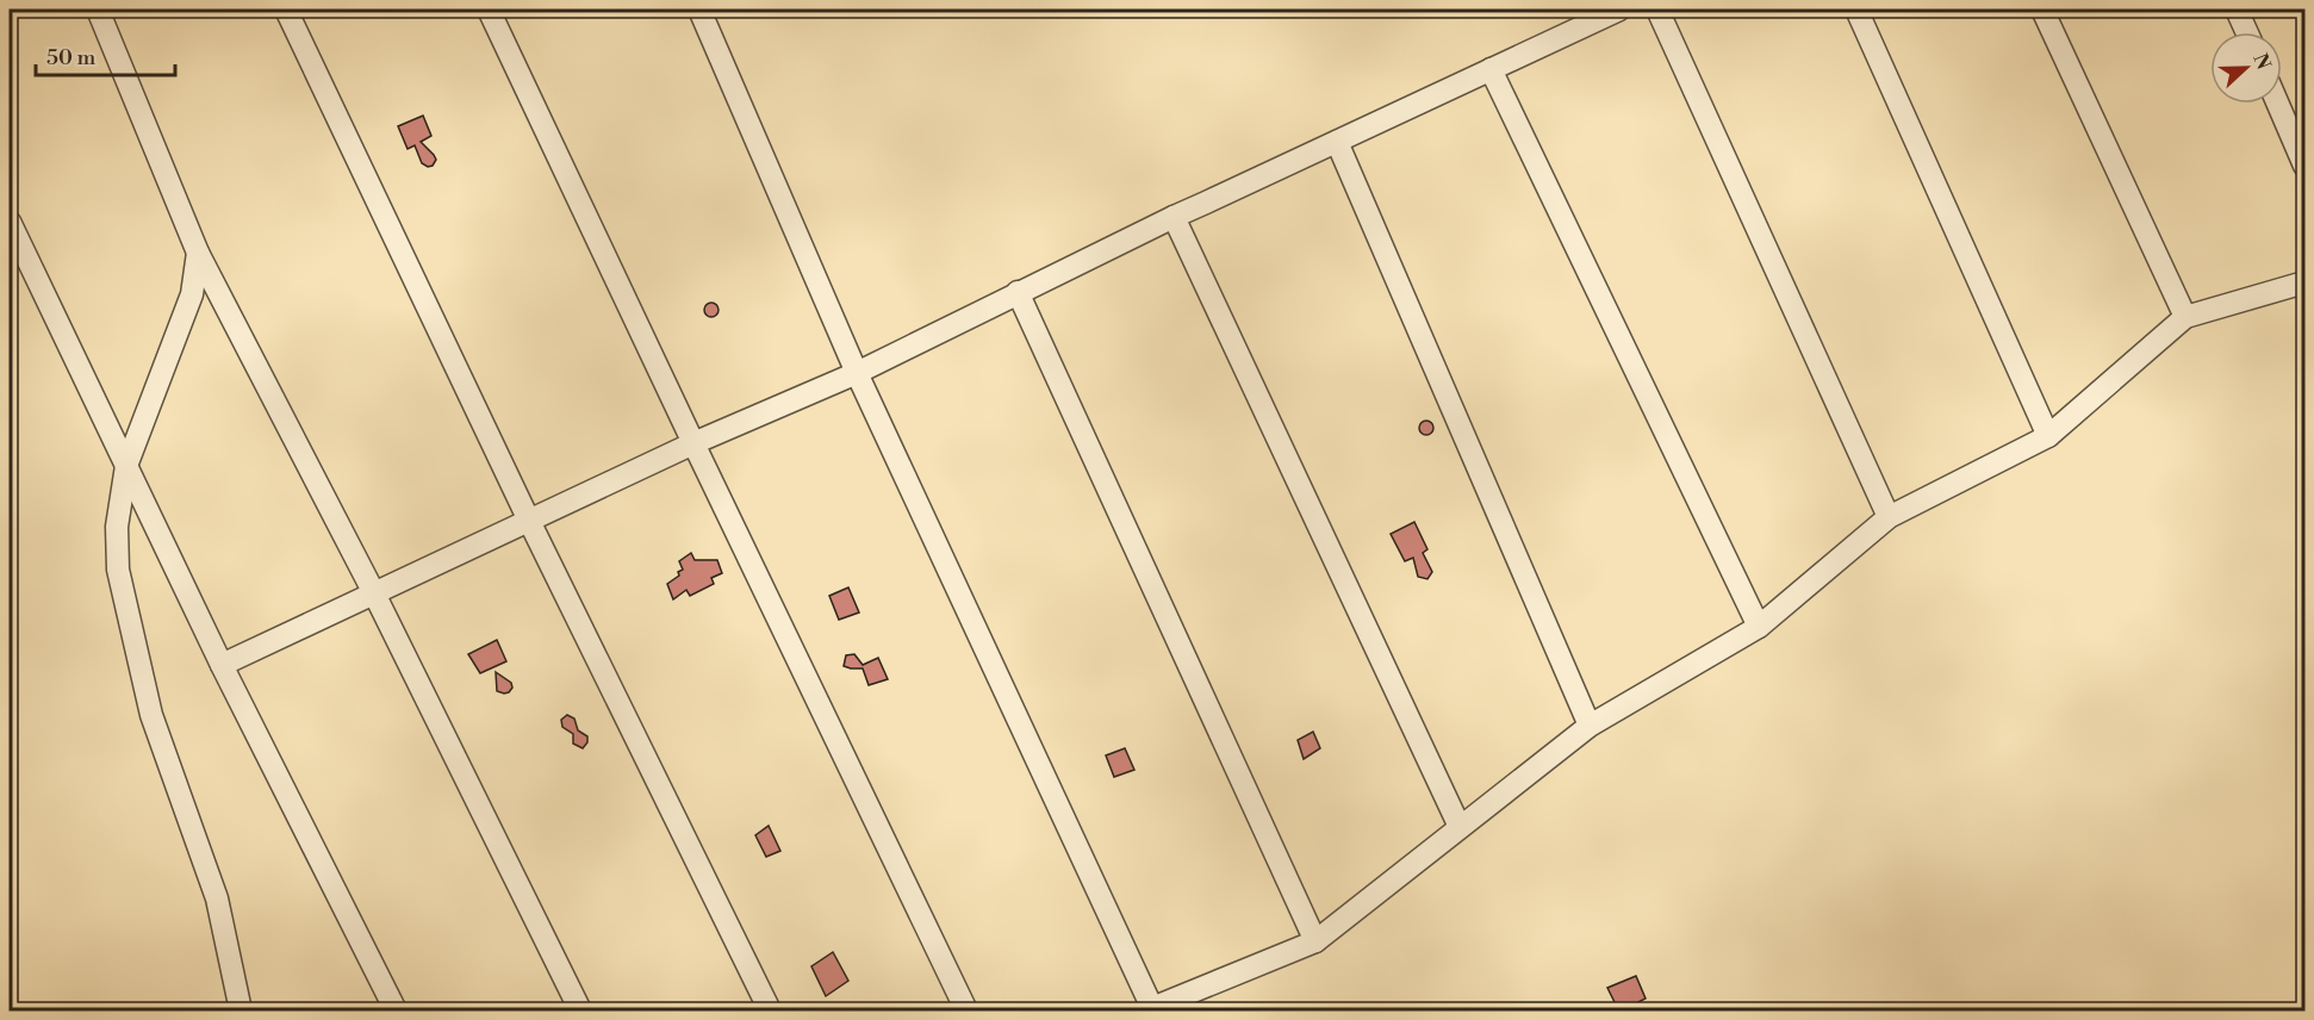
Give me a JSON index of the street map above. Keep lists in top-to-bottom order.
{
  "scale_bar": "50 m",
  "north": "right"
}
